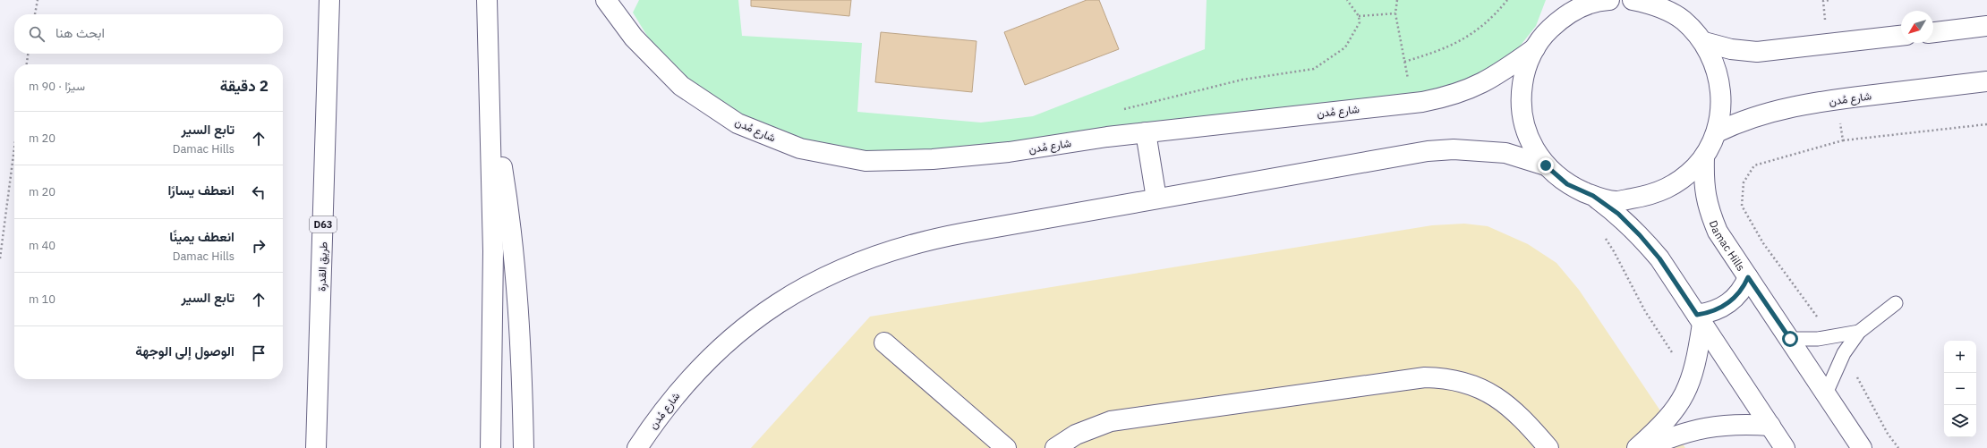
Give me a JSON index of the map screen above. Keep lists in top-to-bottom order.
{
  "streets": {
    "street": [
      "شارع مُدن",
      "D63",
      "Damac Hills",
      "طريق القدرة"
    ]
  },
  "north": "bottom left",
  "page": {
    "search": "ابحث هنا",
    "heading": ["2 دقيقة", "سيرًا · 90 m"],
    "list": [
      ["تابع السير", "Damac Hills", "20 m"],
      ["انعطف يسارًا", "20 m"],
      ["انعطف يمينًا", "Damac Hills", "40 m"],
      ["تابع السير", "10 m"],
      "الوصول إلى الوجهة"
    ],
    "map_buttons": ["+", "−"]
  }
}
